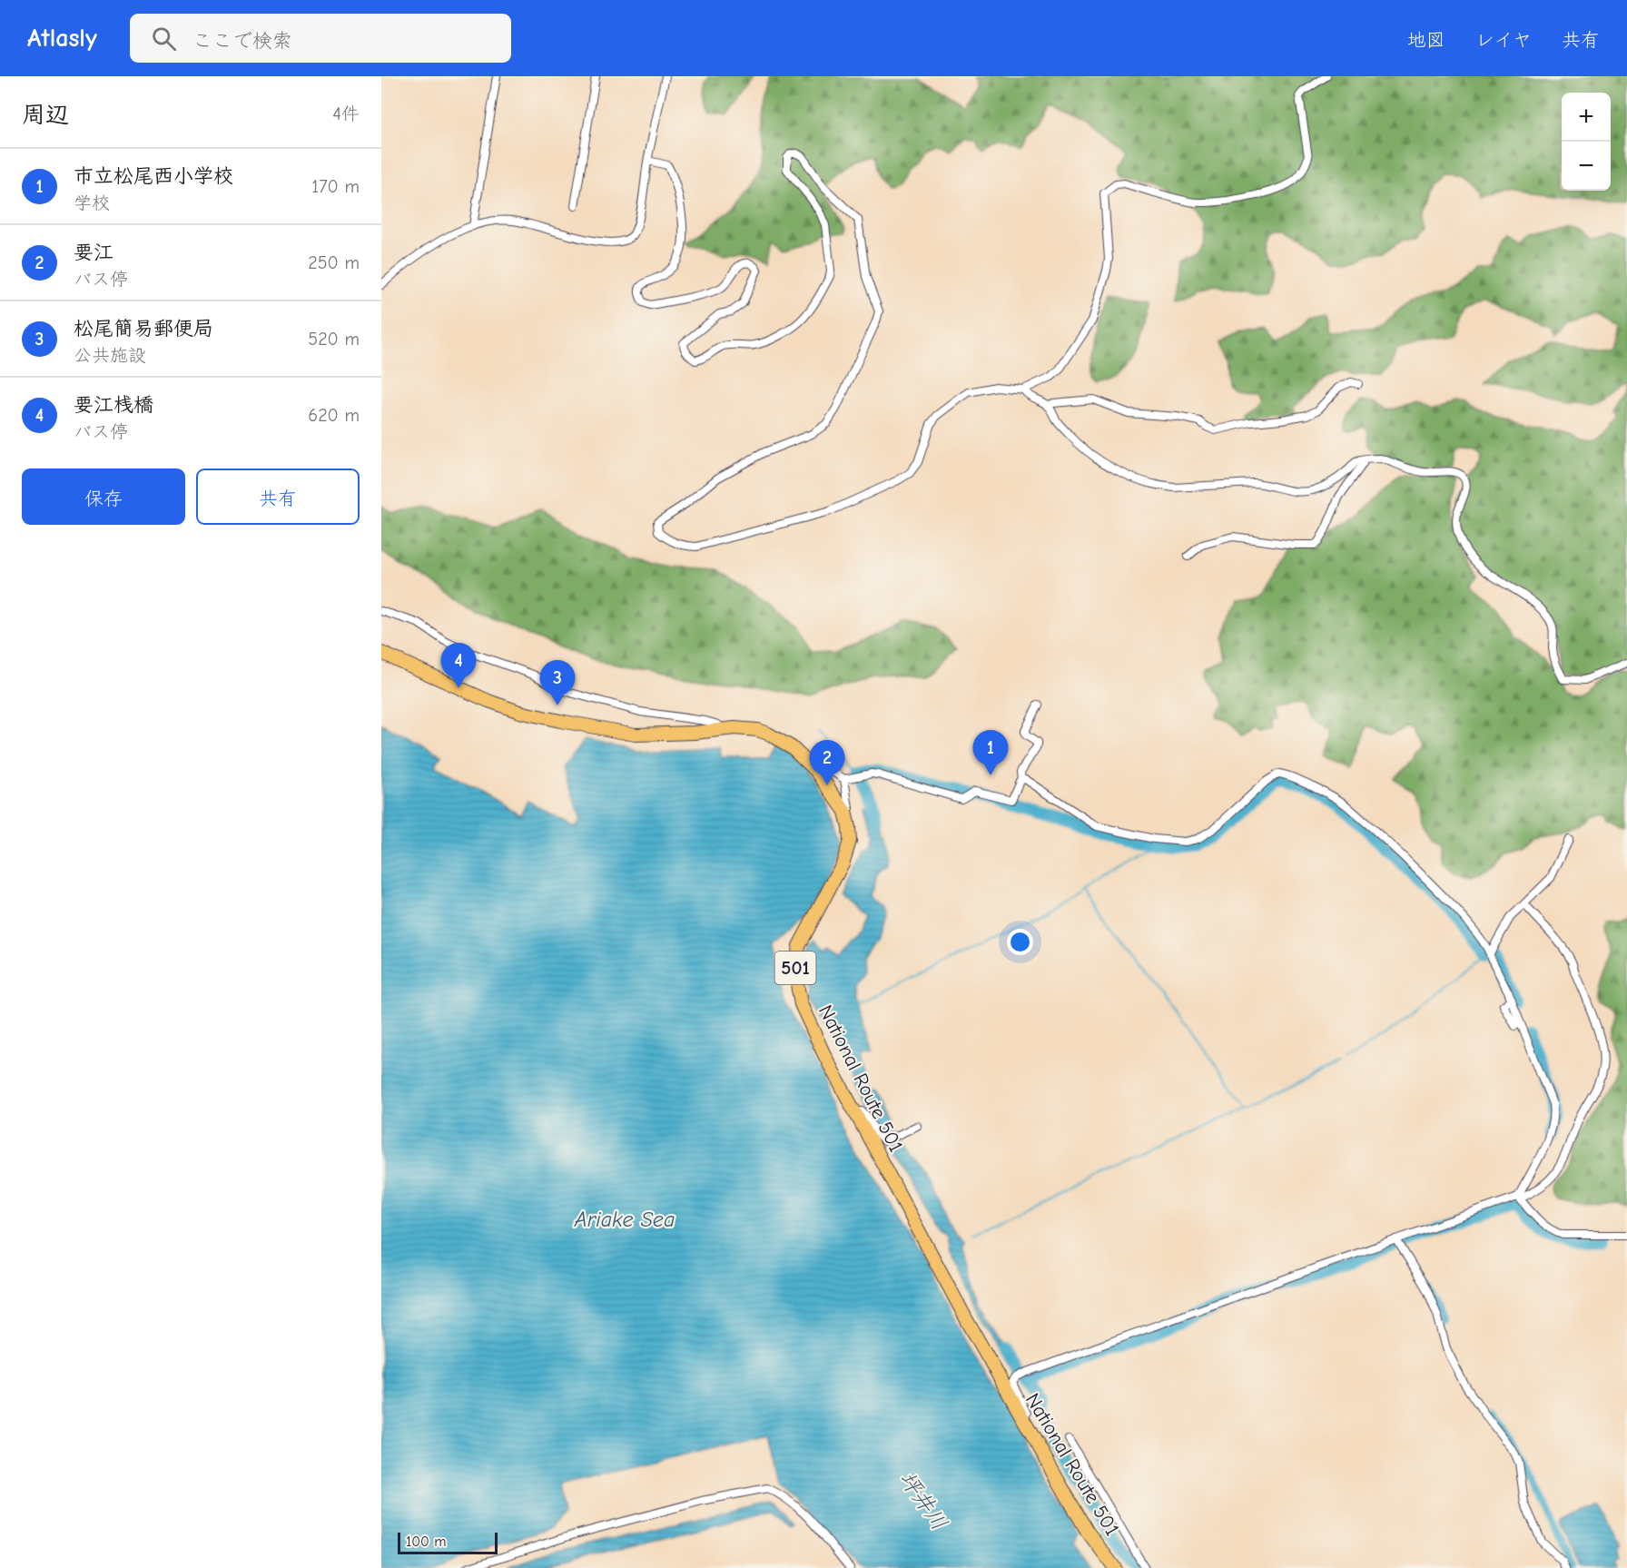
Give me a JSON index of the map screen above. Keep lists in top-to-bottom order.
{
  "streets": {
    "highway": ["501", "National Route 501"]
  },
  "water": ["Ariake Sea", "坪井川"],
  "scale_bar": "100 m",
  "page": {
    "header": "Atlasly",
    "search": "ここで検索",
    "nav": ["地図", "レイヤ", "共有"],
    "heading": ["周辺", "4件"],
    "map_buttons": ["+", "−"],
    "list": [
      {
        "mark": "1",
        "name": "市立松尾西小学校",
        "note": "学校",
        "value": "170 m"
      },
      {
        "mark": "2",
        "name": "要江",
        "note": "バス停",
        "value": "250 m"
      },
      {
        "mark": "3",
        "name": "松尾簡易郵便局",
        "note": "公共施設",
        "value": "520 m"
      },
      {
        "mark": "4",
        "name": "要江桟橋",
        "note": "バス停",
        "value": "620 m"
      }
    ],
    "buttons": ["保存", "共有"],
    "pins": [
      "4",
      "3",
      "1",
      "2"
    ],
    "scale": "100 m"
  }
}
